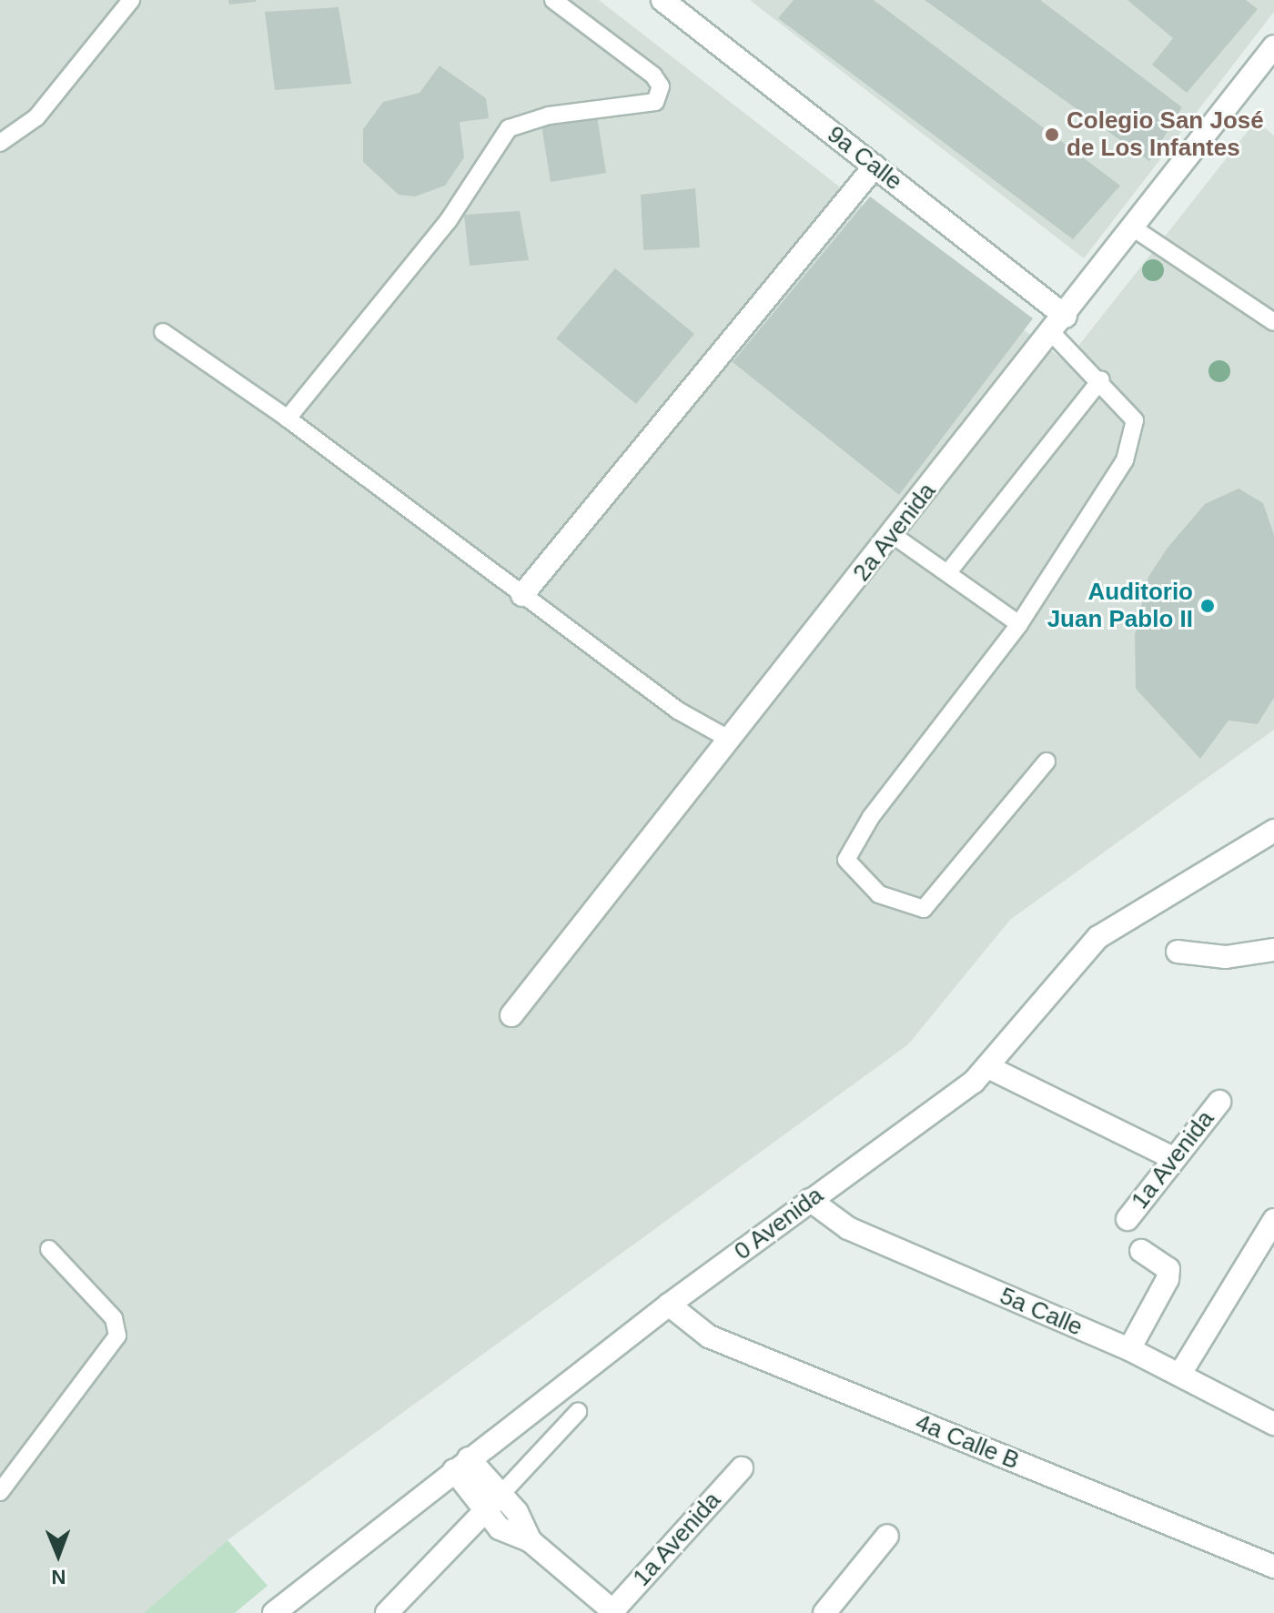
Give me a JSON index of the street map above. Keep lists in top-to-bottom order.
{
  "streets": {
    "street": [
      "9a Calle",
      "2a Avenida",
      "1a Avenida",
      "0 Avenida",
      "5a Calle",
      "4a Calle B"
    ]
  },
  "crossings": [
    ["9a Calle", "2a Avenida"],
    ["0 Avenida", "5a Calle"],
    ["0 Avenida", "4a Calle B"]
  ],
  "places": ["Colegio San José de Los Infantes", "Auditorio Juan Pablo II"],
  "north": "bottom"
}
